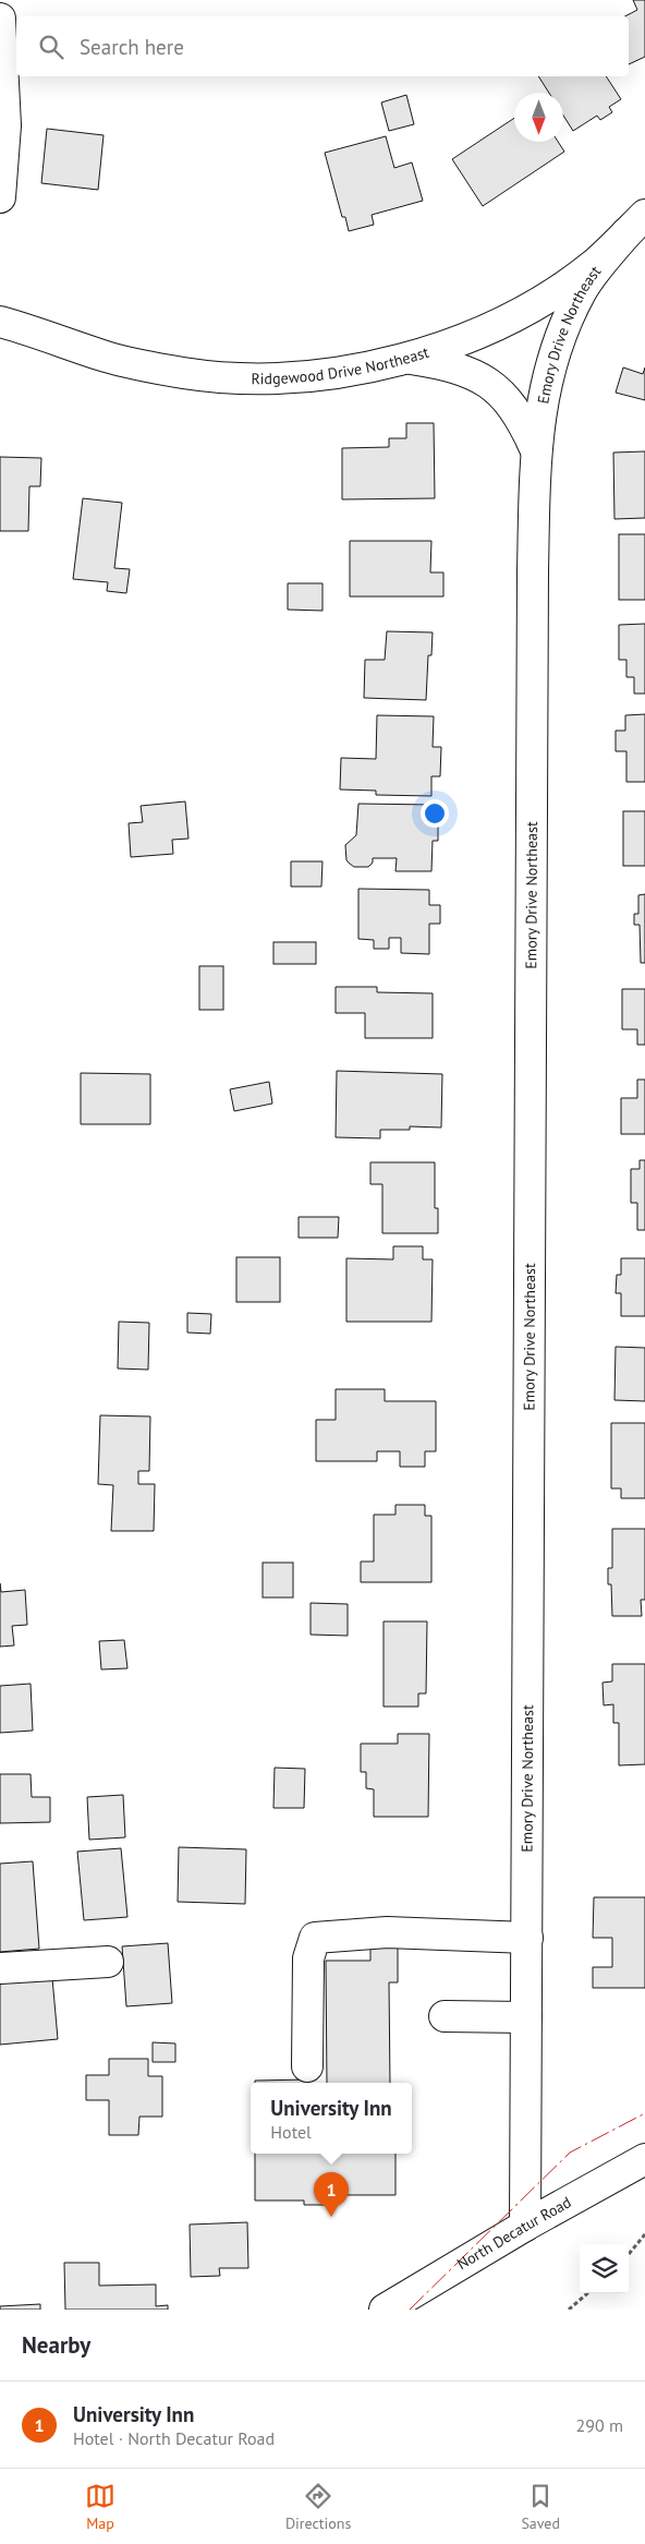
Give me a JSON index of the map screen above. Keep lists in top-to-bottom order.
{
  "streets": {
    "street": ["Emory Drive Northeast", "Ridgewood Drive Northeast", "North Decatur Road"]
  },
  "crossings": [
    ["Emory Drive Northeast", "Ridgewood Drive Northeast"],
    ["Emory Drive Northeast", "North Decatur Road"]
  ],
  "north": "bottom",
  "page": {
    "search": "Search here",
    "popup": ["University Inn", "Hotel"],
    "pins": "1",
    "heading": "Nearby",
    "list": [
      {
        "mark": "1",
        "name": "University Inn",
        "note": "Hotel · North Decatur Road",
        "value": "290 m"
      }
    ],
    "nav": ["Map", "Directions", "Saved"]
  }
}
